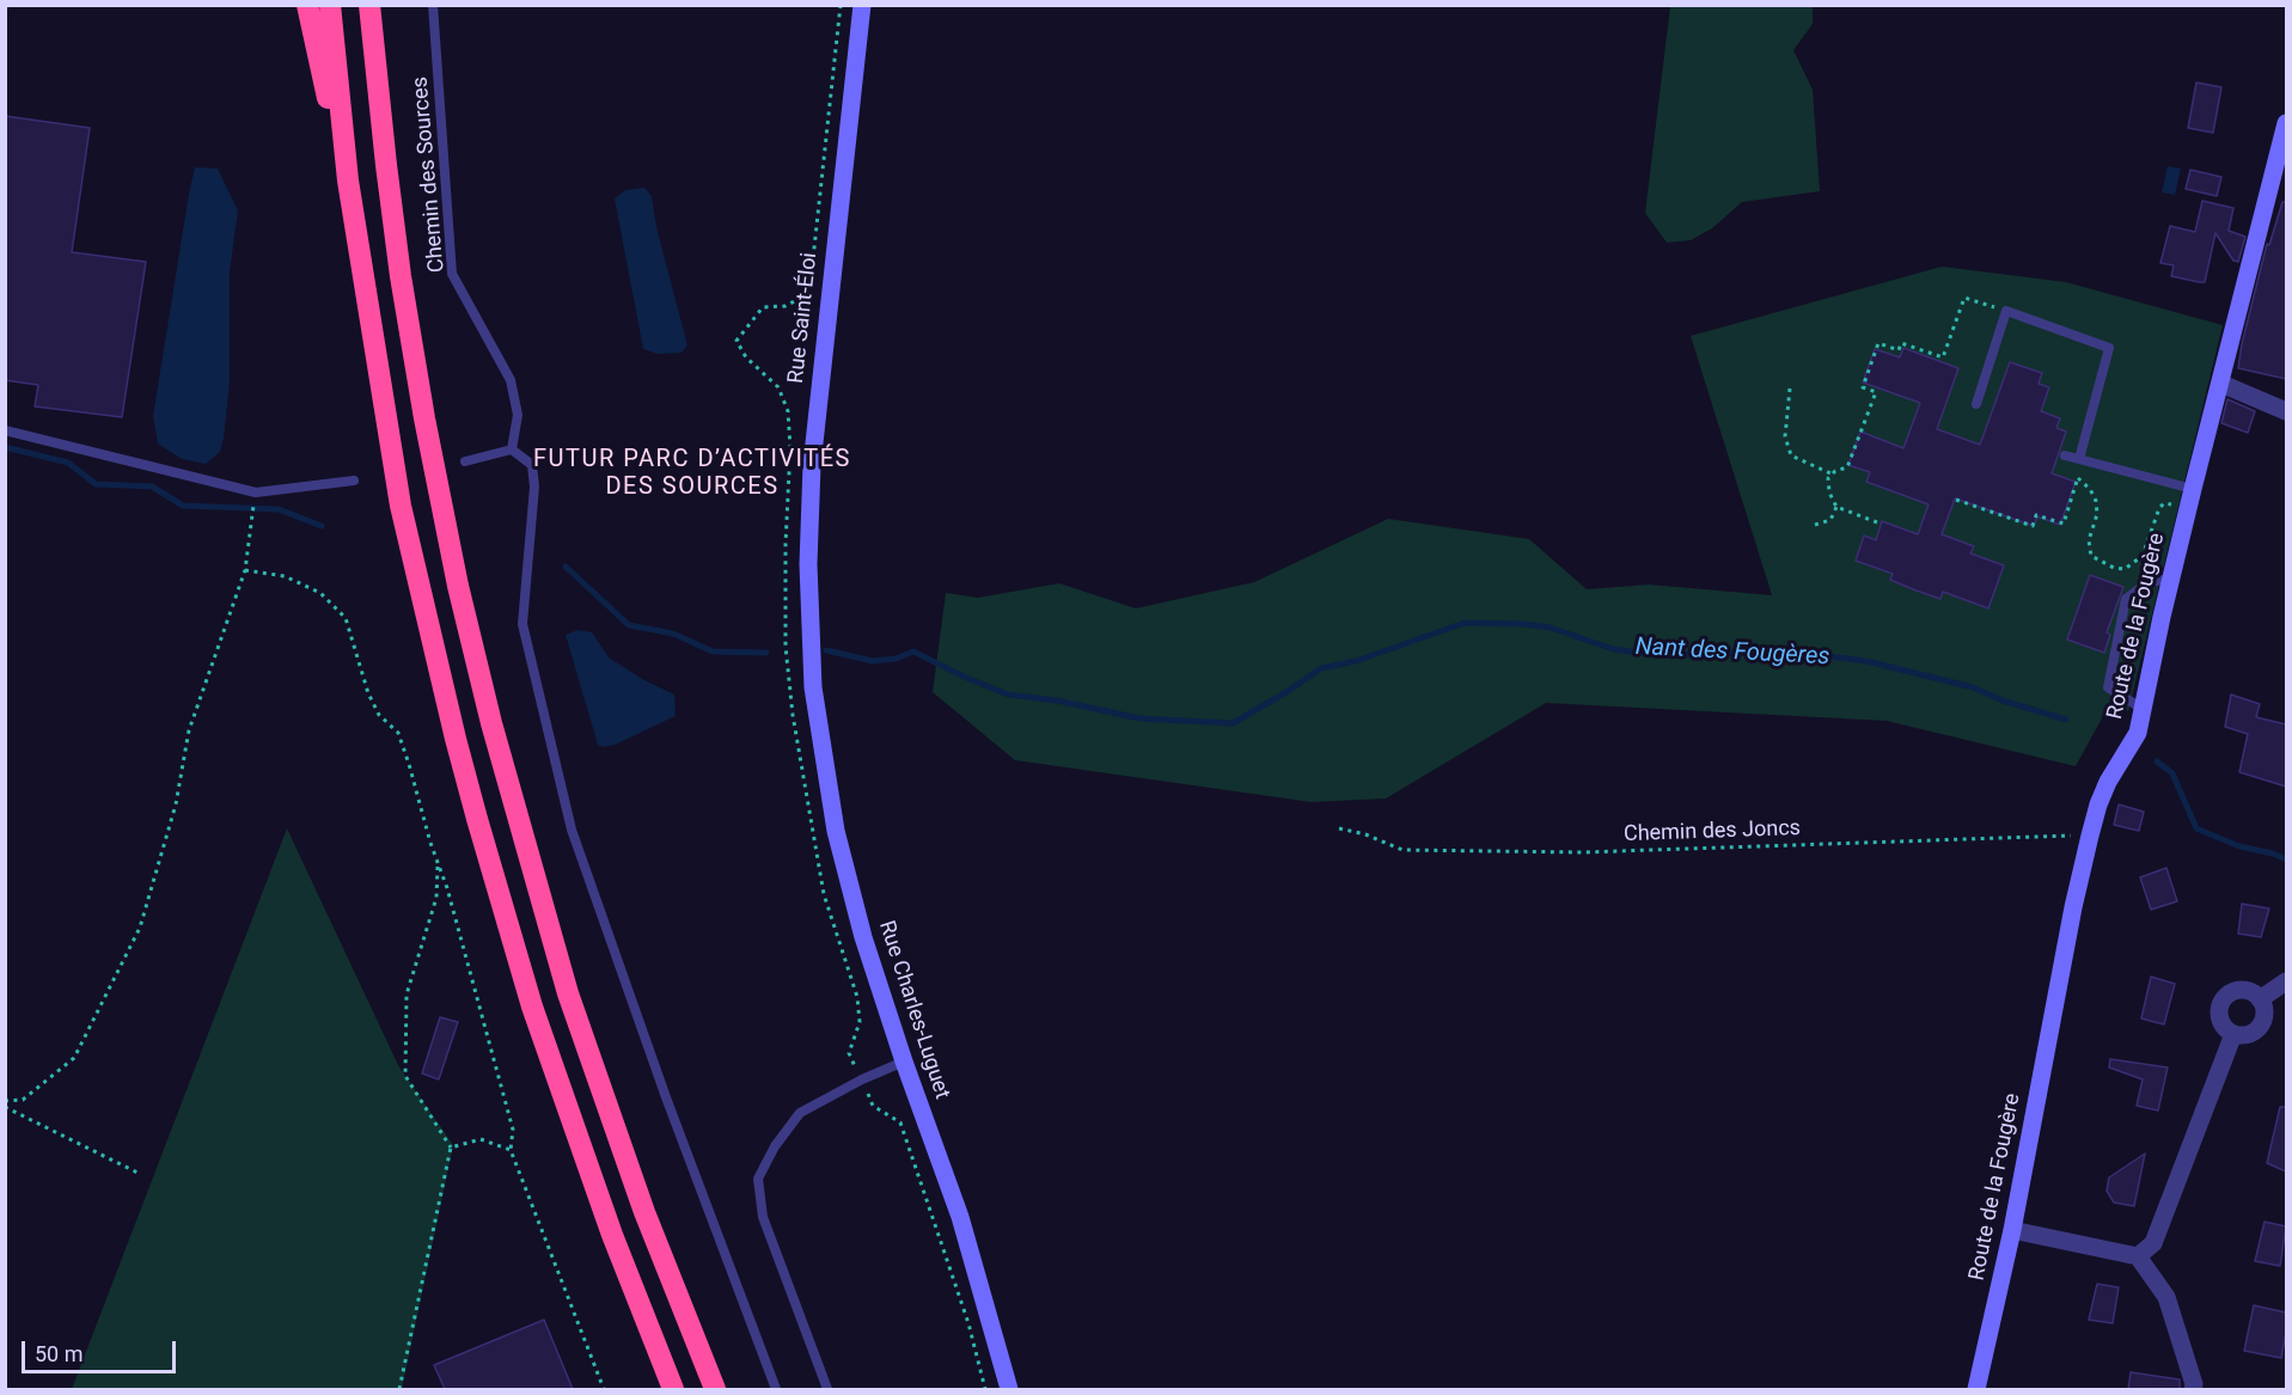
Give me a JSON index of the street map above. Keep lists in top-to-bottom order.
{
  "streets": {
    "main road": ["Rue Saint-Éloi", "Route de la Fougère", "Rue Charles-Luguet"],
    "lane": ["Chemin des Sources"],
    "path": ["Chemin des Joncs"]
  },
  "crossings": [
    ["Rue Saint-Éloi", "Rue Charles-Luguet"],
    ["Route de la Fougère", "Chemin des Joncs"]
  ],
  "districts": ["FUTUR PARC D’ACTIVITÉS DES SOURCES"],
  "water": ["Nant des Fougères"],
  "scale_bar": "50 m"
}
